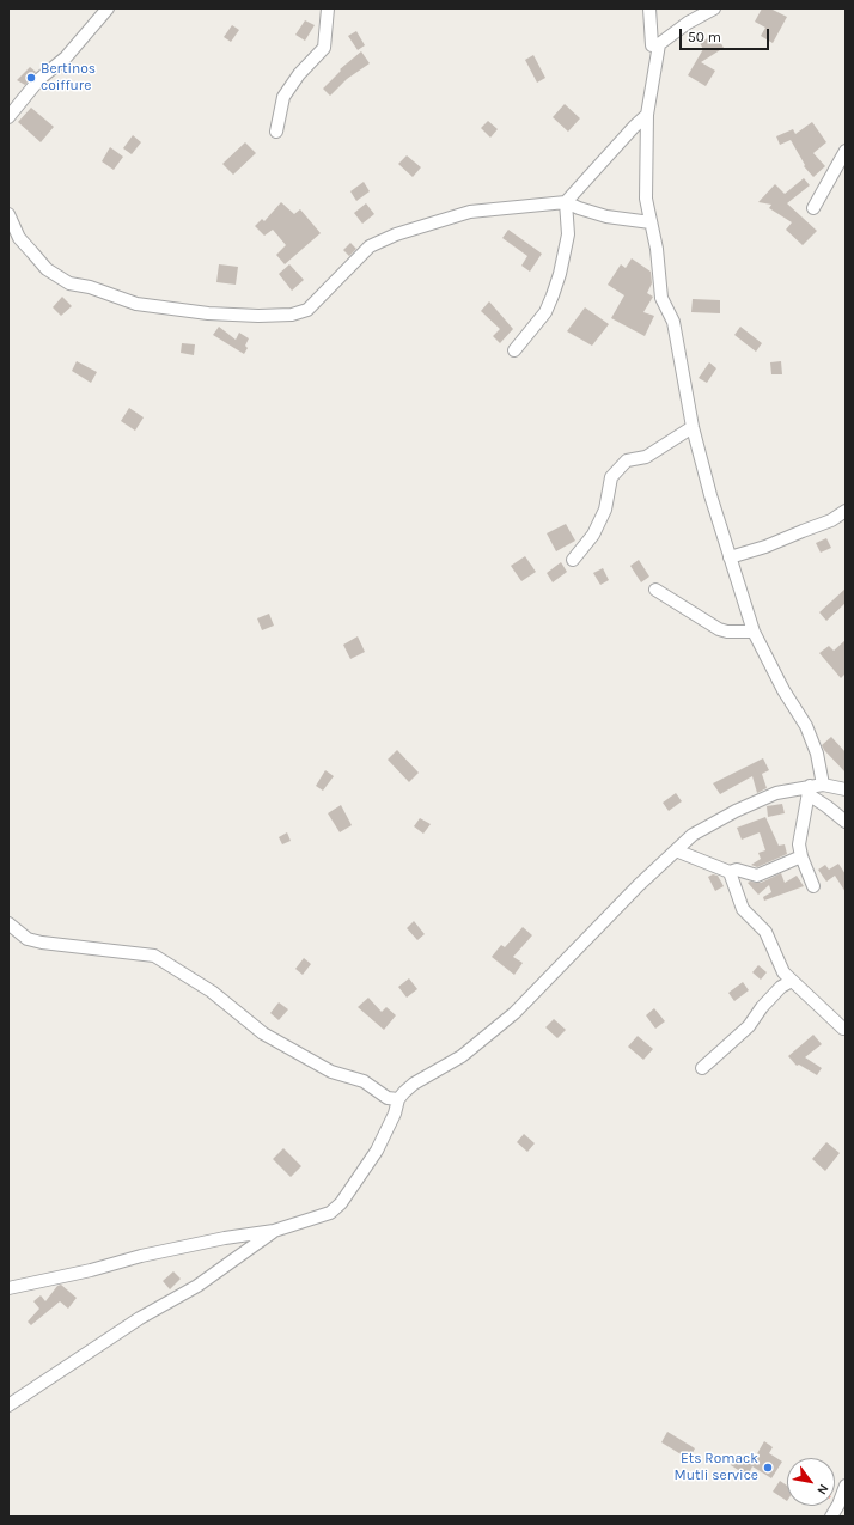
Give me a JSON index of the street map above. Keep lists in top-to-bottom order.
{
  "places": ["Bertinos coiffure", "Ets Romack Mutli service"],
  "scale_bar": "50 m",
  "north": "bottom right"
}
